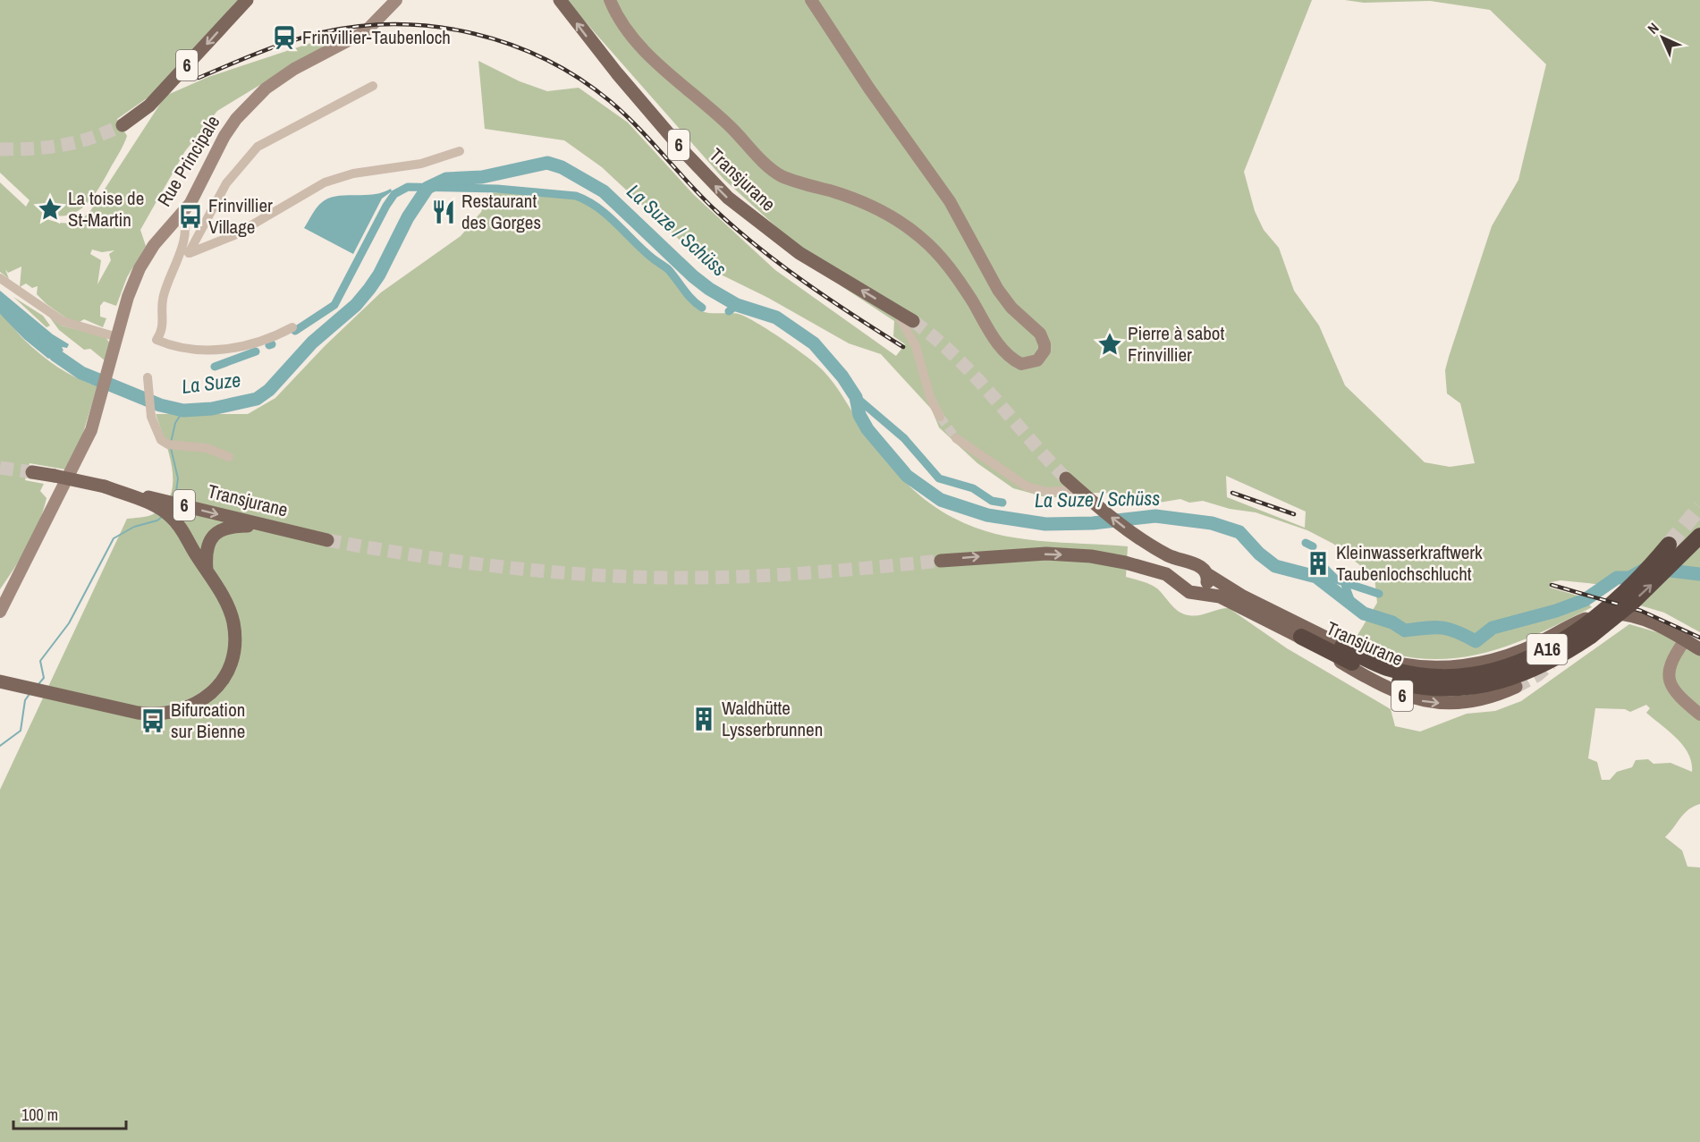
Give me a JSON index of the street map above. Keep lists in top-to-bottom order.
{
  "streets": {
    "highway": ["Transjurane", "A16"],
    "main road": ["6"],
    "street": ["Rue Principale"]
  },
  "crossings": [
    ["6", "Transjurane"]
  ],
  "water": ["La Suze / Schüss", "La Suze"],
  "places": {
    "station": ["Frinvillier-Taubenloch"],
    "place": ["La toise de St-Martin", "Pierre à sabot Frinvillier"],
    "restaurant": ["Restaurant des Gorges"],
    "bus stop": ["Frinvillier Village", "Bifurcation sur Bienne"],
    "building": ["Kleinwasserkraftwerk Taubenlochschlucht", "Waldhütte Lysserbrunnen"]
  },
  "scale_bar": "100 m",
  "north": "top left"
}
